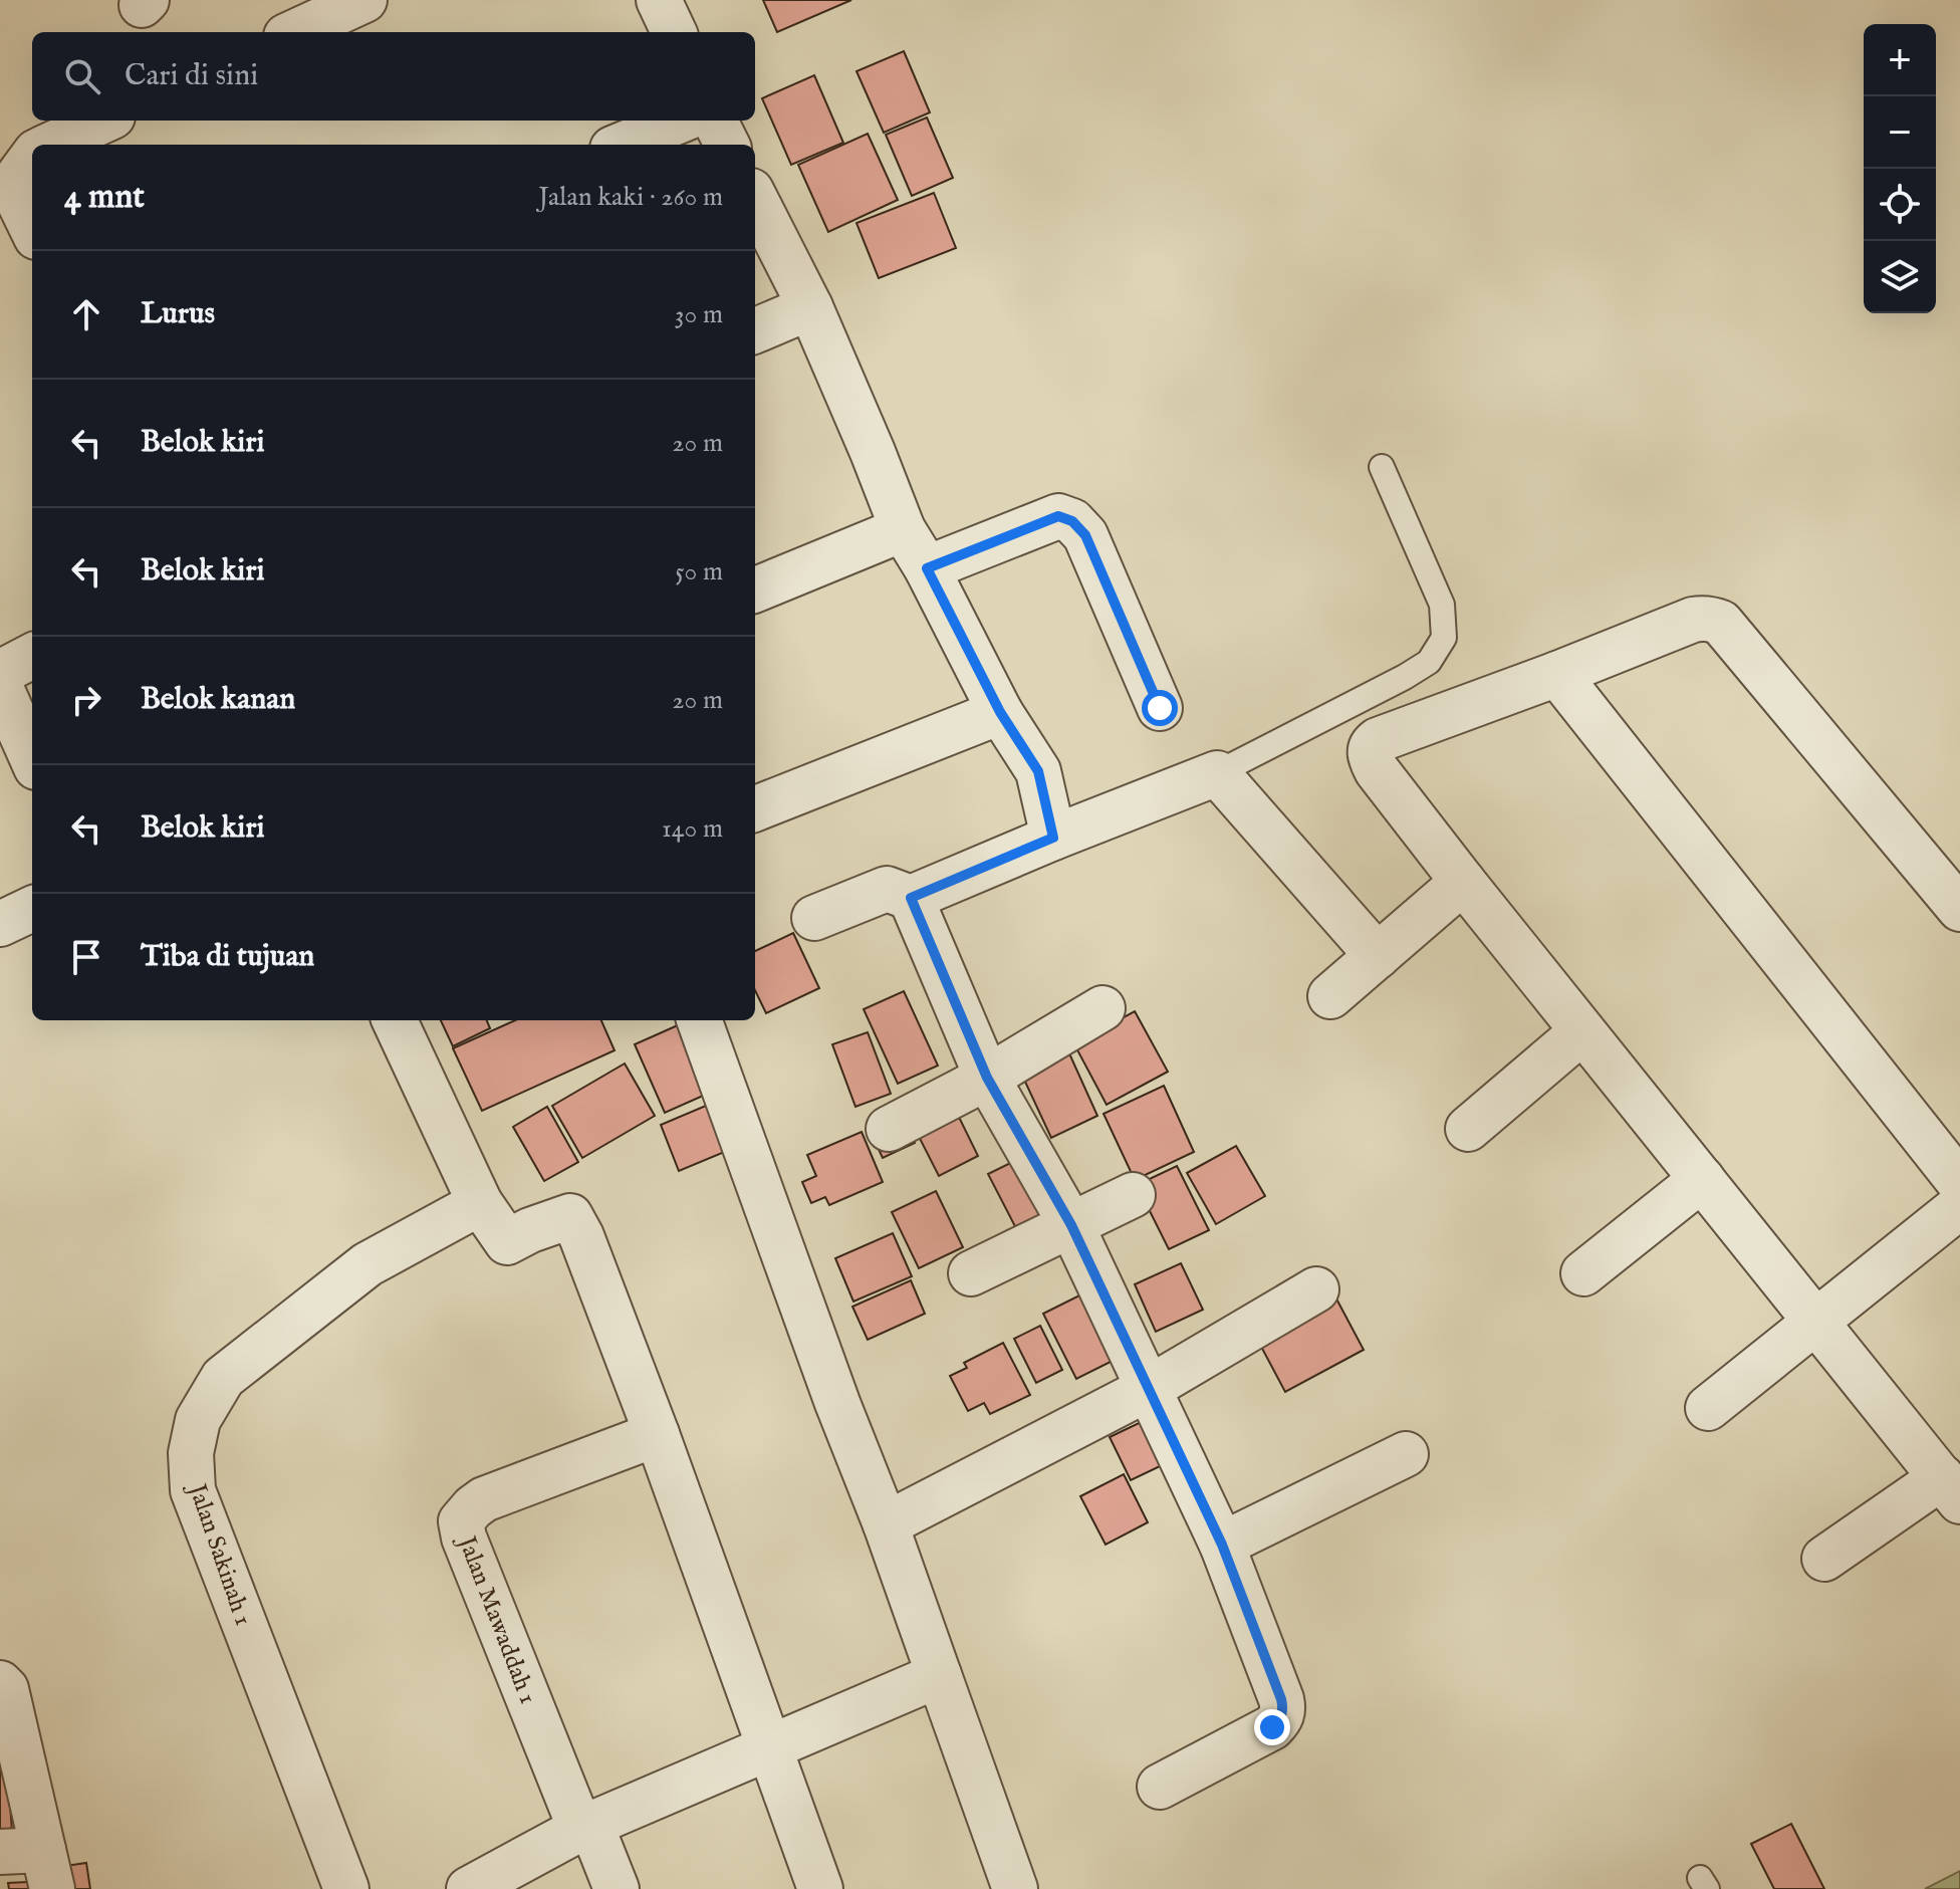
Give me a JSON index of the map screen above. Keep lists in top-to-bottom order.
{
  "streets": {
    "street": ["Jalan Sakinah 1", "Jalan Mawaddah 1"]
  },
  "page": {
    "map_buttons": ["+", "−"],
    "search": "Cari di sini",
    "heading": ["4 mnt", "Jalan kaki · 260 m"],
    "list": [
      ["Lurus", "30 m"],
      ["Belok kiri", "20 m"],
      ["Belok kiri", "50 m"],
      ["Belok kanan", "20 m"],
      ["Belok kiri", "140 m"],
      "Tiba di tujuan"
    ]
  }
}
